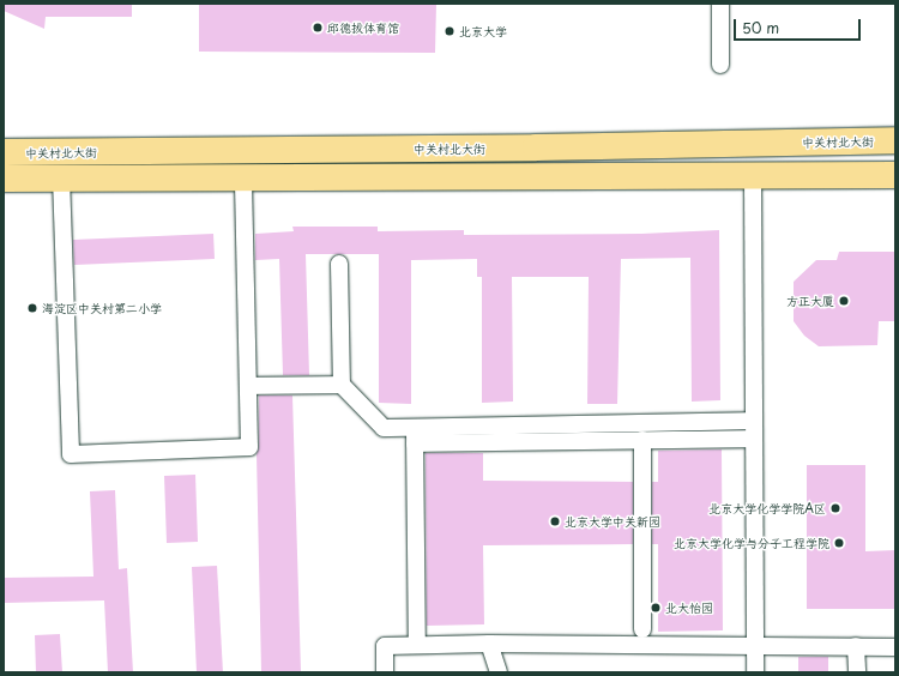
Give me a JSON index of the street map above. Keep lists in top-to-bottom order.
{
  "streets": {
    "main road": ["中关村北大街"]
  },
  "places": [
    "邱德拔体育馆",
    "北京大学",
    "方正大厦",
    "海淀区中关村第二小学",
    "北京大学化学学院A区",
    "北京大学中关新园",
    "北京大学化学与分子工程学院",
    "北大怡园"
  ],
  "scale_bar": "50 m"
}
